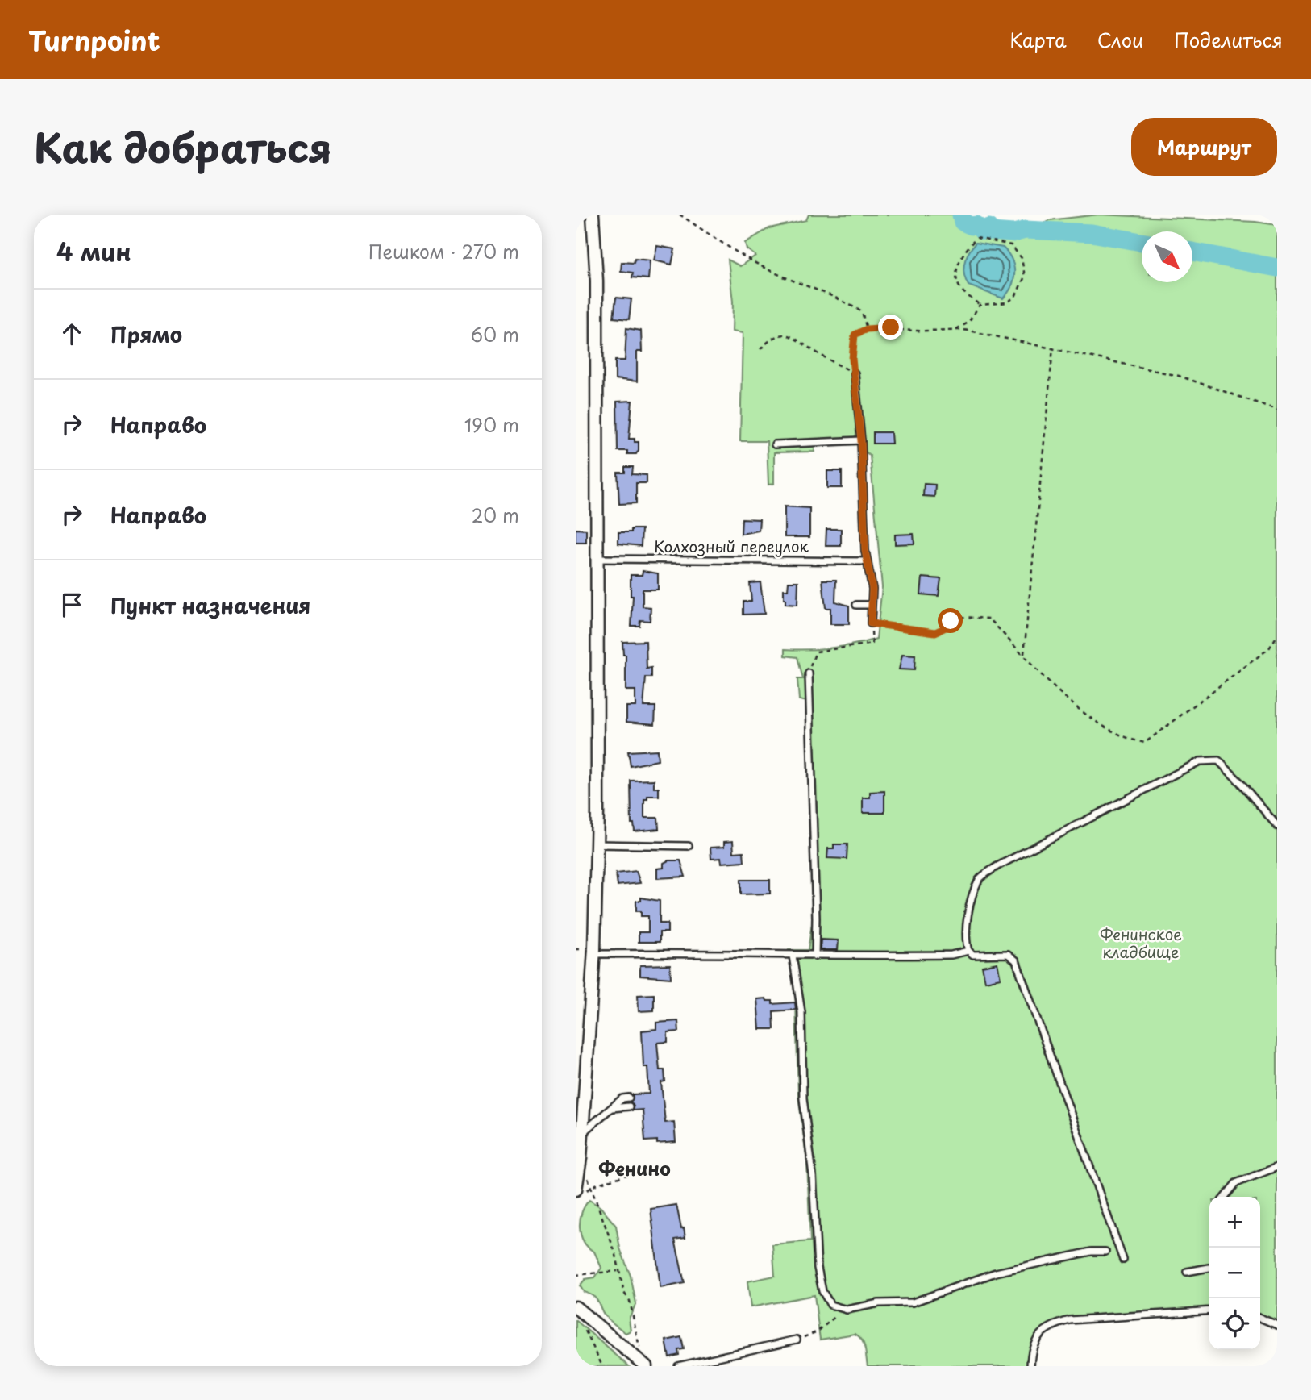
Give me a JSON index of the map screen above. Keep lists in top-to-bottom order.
{
  "streets": {
    "lane": ["Колхозный переулок"]
  },
  "districts": ["Фенино"],
  "parks": ["Фенинское кладбище"],
  "north": "bottom right",
  "page": {
    "header": "Turnpoint",
    "nav": ["Карта", "Слои", "Поделиться"],
    "title": "Как добраться",
    "buttons": "Маршрут",
    "heading": ["4 мин", "Пешком · 270 m"],
    "list": [
      ["Прямо", "60 m"],
      ["Направо", "190 m"],
      ["Направо", "20 m"],
      "Пункт назначения"
    ],
    "map_buttons": ["+", "−"]
  }
}
